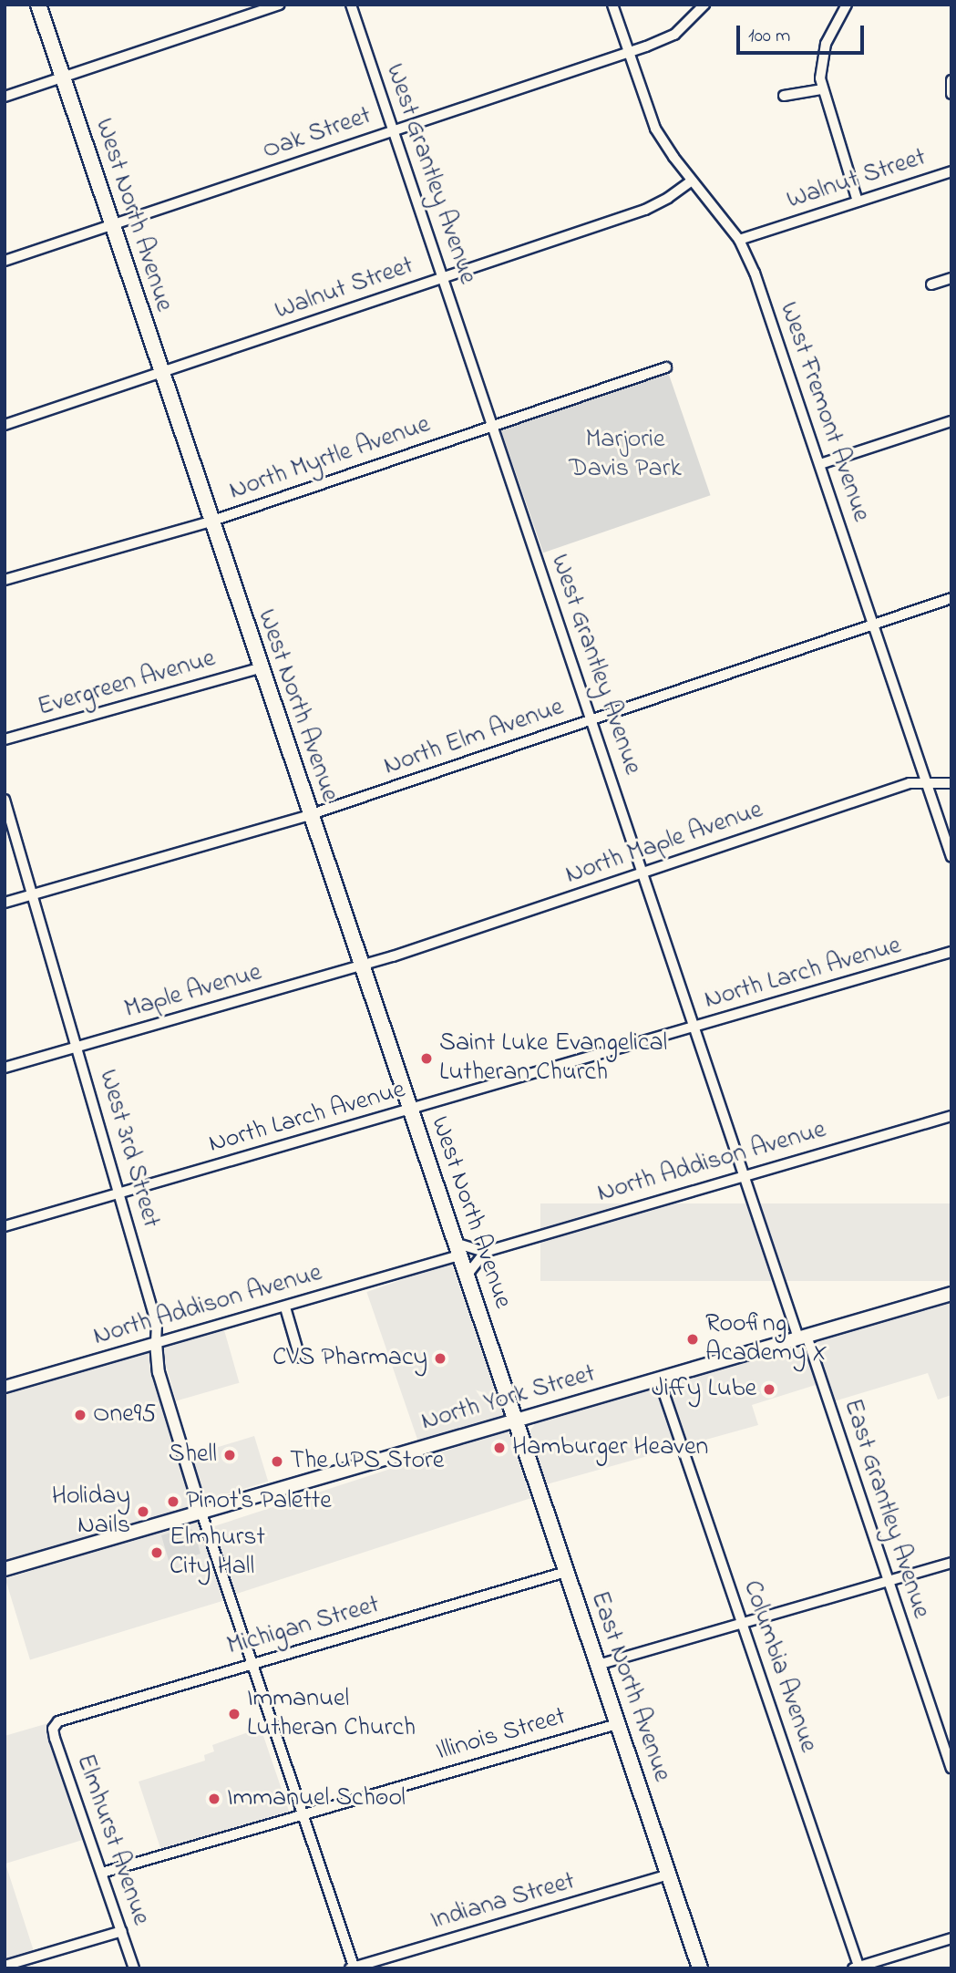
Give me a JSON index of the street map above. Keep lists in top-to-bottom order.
{
  "streets": {
    "main road": ["West North Avenue", "North York Street", "East North Avenue"],
    "street": [
      "Oak Street",
      "West Grantley Avenue",
      "Walnut Street",
      "West Fremont Avenue",
      "North Myrtle Avenue",
      "Evergreen Avenue",
      "North Elm Avenue",
      "North Maple Avenue",
      "North Larch Avenue",
      "Maple Avenue",
      "West 3rd Street",
      "North Addison Avenue",
      "East Grantley Avenue",
      "Michigan Street",
      "Columbia Avenue",
      "Illinois Street",
      "Elmhurst Avenue",
      "Indiana Street"
    ]
  },
  "crossings": [
    ["Oak Street", "West Grantley Avenue"],
    ["Oak Street", "West North Avenue"],
    ["Oak Street", "West Fremont Avenue"],
    ["West Grantley Avenue", "Walnut Street"],
    ["West Grantley Avenue", "North Myrtle Avenue"],
    ["West Grantley Avenue", "North Elm Avenue"],
    ["West Grantley Avenue", "North Maple Avenue"],
    ["West Grantley Avenue", "North Larch Avenue"],
    ["West Grantley Avenue", "North Addison Avenue"],
    ["West Grantley Avenue", "North York Street"],
    ["West Grantley Avenue", "East Grantley Avenue"],
    ["Walnut Street", "West North Avenue"],
    ["Walnut Street", "West Fremont Avenue"],
    ["West North Avenue", "North Myrtle Avenue"],
    ["West North Avenue", "Evergreen Avenue"],
    ["West North Avenue", "North Elm Avenue"],
    ["West North Avenue", "North Larch Avenue"],
    ["West North Avenue", "Maple Avenue"],
    ["West North Avenue", "North Addison Avenue"],
    ["West North Avenue", "North York Street"],
    ["West North Avenue", "East North Avenue"],
    ["West Fremont Avenue", "North Elm Avenue"],
    ["West Fremont Avenue", "North Maple Avenue"],
    ["North Elm Avenue", "West 3rd Street"],
    ["North Maple Avenue", "Maple Avenue"],
    ["North Larch Avenue", "West 3rd Street"],
    ["Maple Avenue", "West 3rd Street"],
    ["West 3rd Street", "North Addison Avenue"],
    ["West 3rd Street", "North York Street"],
    ["North York Street", "East Grantley Avenue"],
    ["North York Street", "Columbia Avenue"],
    ["North York Street", "East North Avenue"],
    ["Michigan Street", "East North Avenue"],
    ["Michigan Street", "Elmhurst Avenue"],
    ["East North Avenue", "Illinois Street"],
    ["East North Avenue", "Indiana Street"],
    ["Illinois Street", "Elmhurst Avenue"]
  ],
  "parks": ["Marjorie Davis Park"],
  "places": [
    "Saint Luke Evangelical Lutheran Church",
    "Roofing Academy X",
    "CVS Pharmacy",
    "Jiffy Lube",
    "One95",
    "Hamburger Heaven",
    "Shell",
    "The UPS Store",
    "Pinot's Palette",
    "Holiday Nails",
    "Elmhurst City Hall",
    "Immanuel Lutheran Church",
    "Immanuel School"
  ],
  "scale_bar": "100 m"
}
